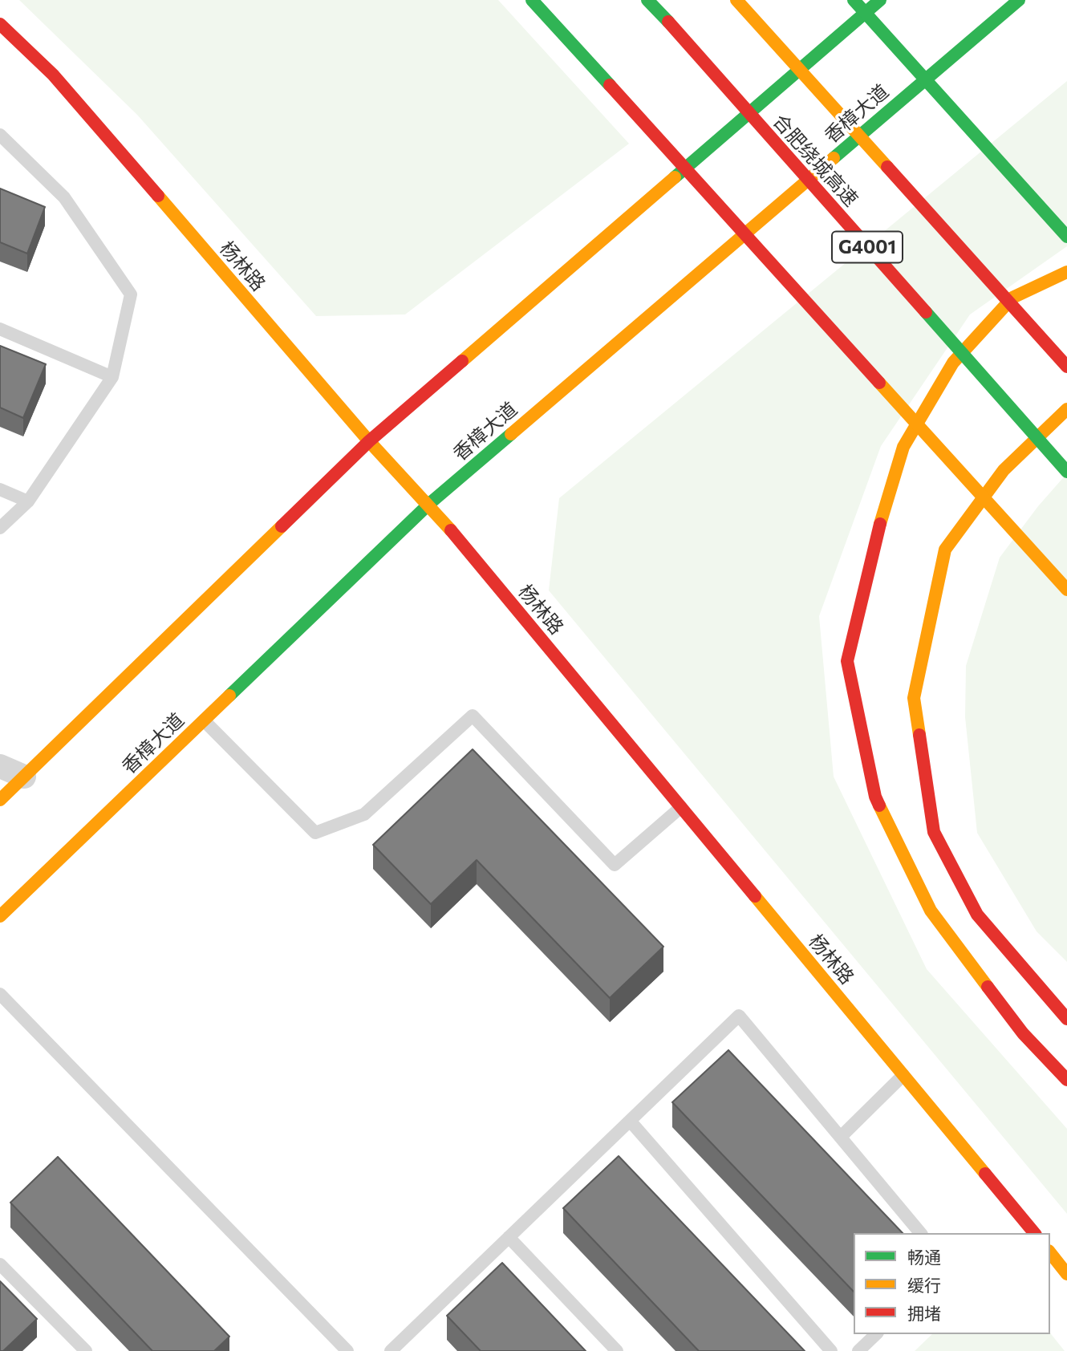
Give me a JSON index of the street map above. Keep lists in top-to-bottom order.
{
  "streets": {
    "main road": [
      "香樟大道",
      "合肥绕城高速",
      "G4001",
      "杨林路"
    ]
  },
  "crossings": [
    ["香樟大道", "杨林路"]
  ],
  "legend": ["畅通", "缓行", "拥堵"]
}
